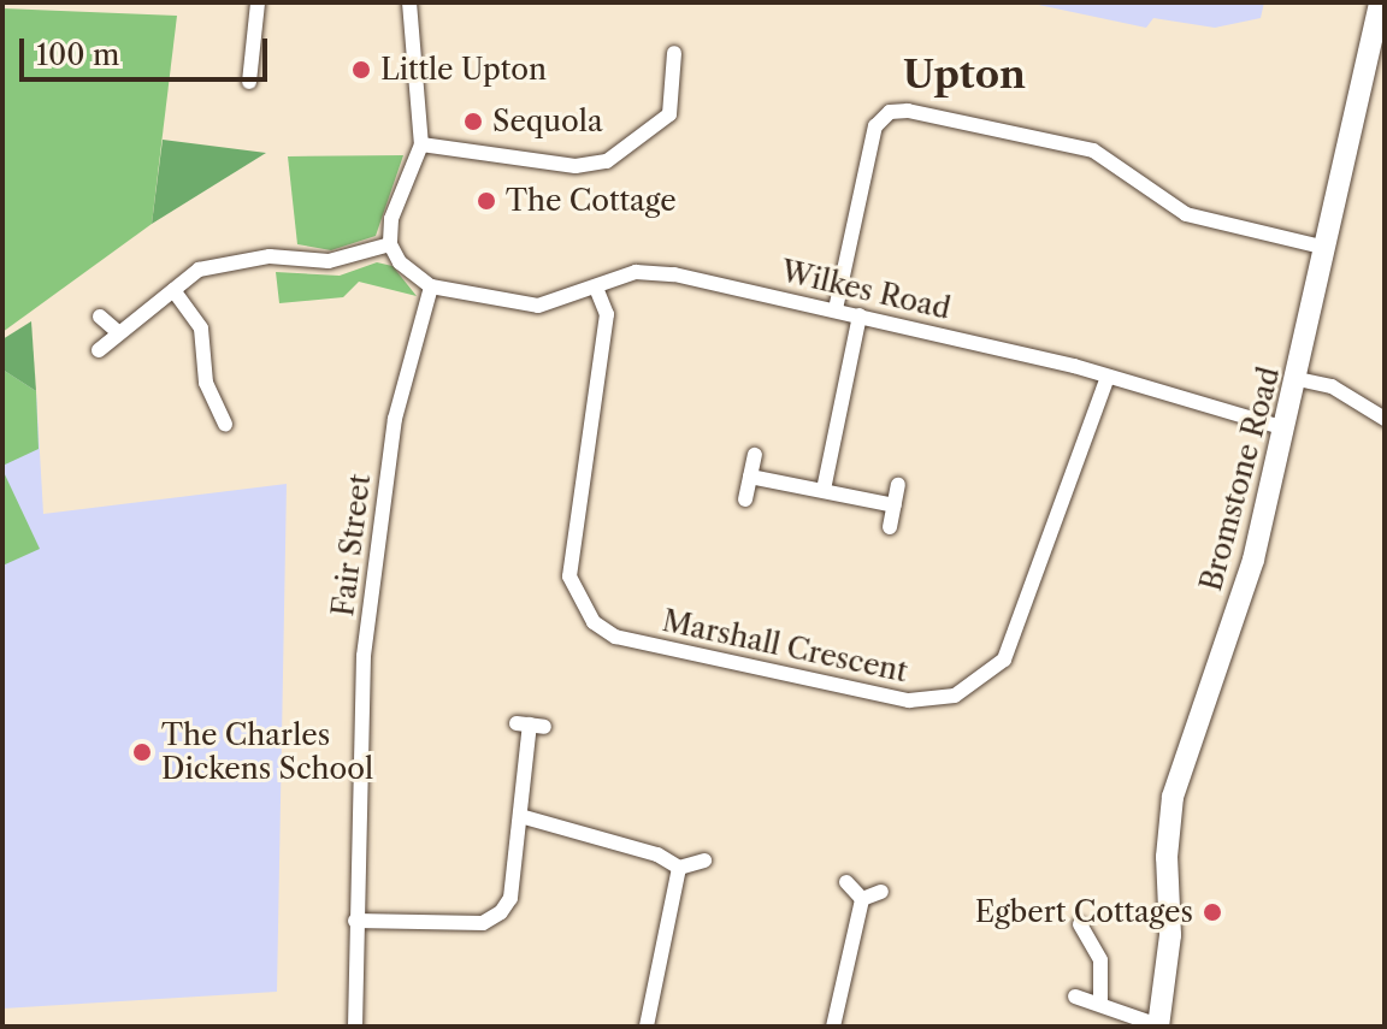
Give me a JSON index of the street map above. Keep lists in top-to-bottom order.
{
  "streets": {
    "street": [
      "Wilkes Road",
      "Bromstone Road",
      "Fair Street",
      "Marshall Crescent"
    ]
  },
  "crossings": [
    ["Wilkes Road", "Bromstone Road"],
    ["Wilkes Road", "Fair Street"],
    ["Wilkes Road", "Marshall Crescent"]
  ],
  "districts": ["Upton"],
  "places": [
    "Little Upton",
    "Sequola",
    "The Cottage",
    "The Charles Dickens School",
    "Egbert Cottages"
  ],
  "scale_bar": "100 m"
}
